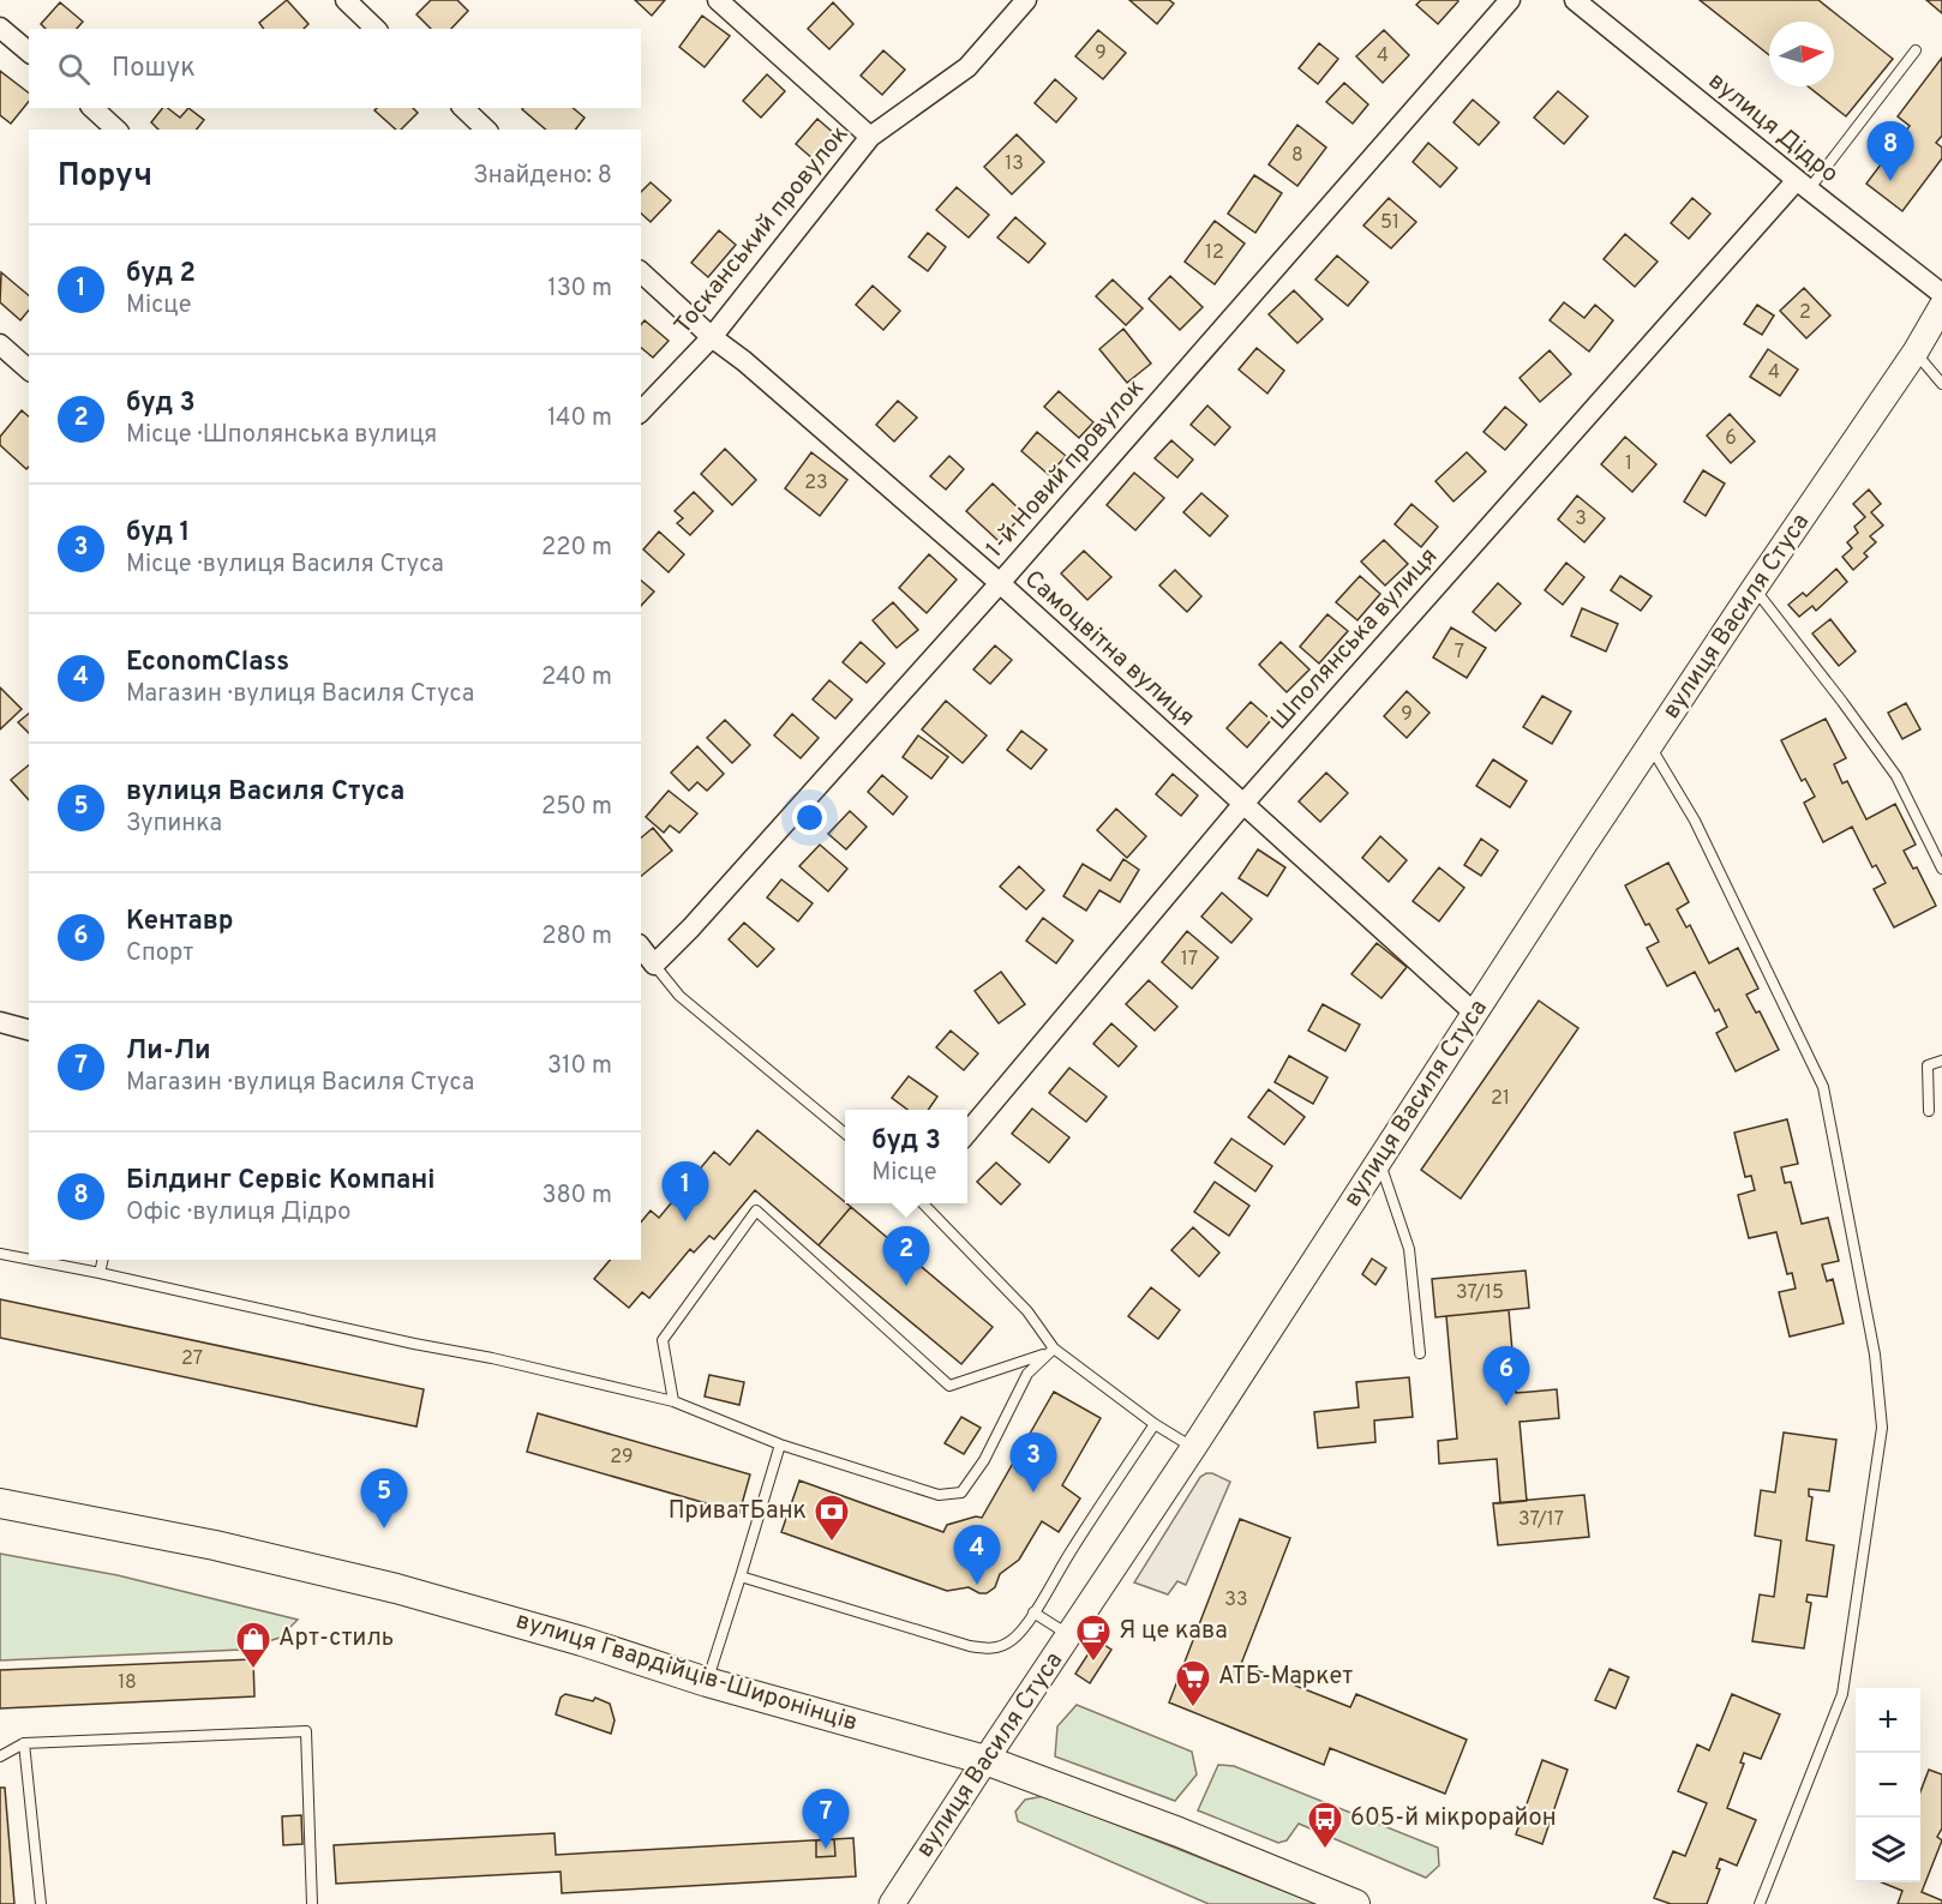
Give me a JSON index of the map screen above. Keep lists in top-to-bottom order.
{
  "streets": {
    "main road": ["вулиця Гвардійців-Широнінців"],
    "street": [
      "вулиця Дідро",
      "Тосканський провулок",
      "1-й Новий провулок",
      "вулиця Василя Стуса",
      "Шполянська вулиця",
      "Самоцвітна вулиця"
    ]
  },
  "crossings": [
    ["вулиця Дідро", "Шполянська вулиця"],
    ["Тосканський провулок", "Самоцвітна вулиця"],
    ["1-й Новий провулок", "Самоцвітна вулиця"],
    ["вулиця Василя Стуса", "Самоцвітна вулиця"],
    ["вулиця Василя Стуса", "вулиця Гвардійців-Широнінців"],
    ["Шполянська вулиця", "Самоцвітна вулиця"]
  ],
  "places": {
    "bank": ["ПриватБанк"],
    "cafe": ["Я це кава"],
    "shop": ["Арт-стиль"],
    "supermarket": ["АТБ-Маркет"],
    "bus stop": ["605-й мікрорайон"]
  },
  "house_numbers": [
    "9",
    "4",
    "8",
    "13",
    "51",
    "12",
    "2",
    "4",
    "6",
    "1",
    "23",
    "3",
    "7",
    "9",
    "17",
    "21",
    "37/15",
    "27",
    "29",
    "37/17",
    "33",
    "18"
  ],
  "north": "right",
  "page": {
    "search": "Пошук",
    "pins": [
      "8",
      "1",
      "2",
      "6",
      "3",
      "5",
      "4",
      "7"
    ],
    "heading": ["Поруч", "Знайдено: 8"],
    "list": [
      {
        "mark": "1",
        "name": "буд 2",
        "note": "Місце",
        "value": "130 m"
      },
      {
        "mark": "2",
        "name": "буд 3",
        "note": "Місце · Шполянська вулиця",
        "value": "140 m"
      },
      {
        "mark": "3",
        "name": "буд 1",
        "note": "Місце · вулиця Василя Стуса",
        "value": "220 m"
      },
      {
        "mark": "4",
        "name": "EconomClass",
        "note": "Магазин · вулиця Василя Стуса",
        "value": "240 m"
      },
      {
        "mark": "5",
        "name": "вулиця Василя Стуса",
        "note": "Зупинка",
        "value": "250 m"
      },
      {
        "mark": "6",
        "name": "Кентавр",
        "note": "Спорт",
        "value": "280 m"
      },
      {
        "mark": "7",
        "name": "Ли-Ли",
        "note": "Магазин · вулиця Василя Стуса",
        "value": "310 m"
      },
      {
        "mark": "8",
        "name": "Білдинг Сервіс Компані",
        "note": "Офіс · вулиця Дідро",
        "value": "380 m"
      }
    ],
    "popup": ["буд 3", "Місце"],
    "map_buttons": ["+", "−"]
  }
}
